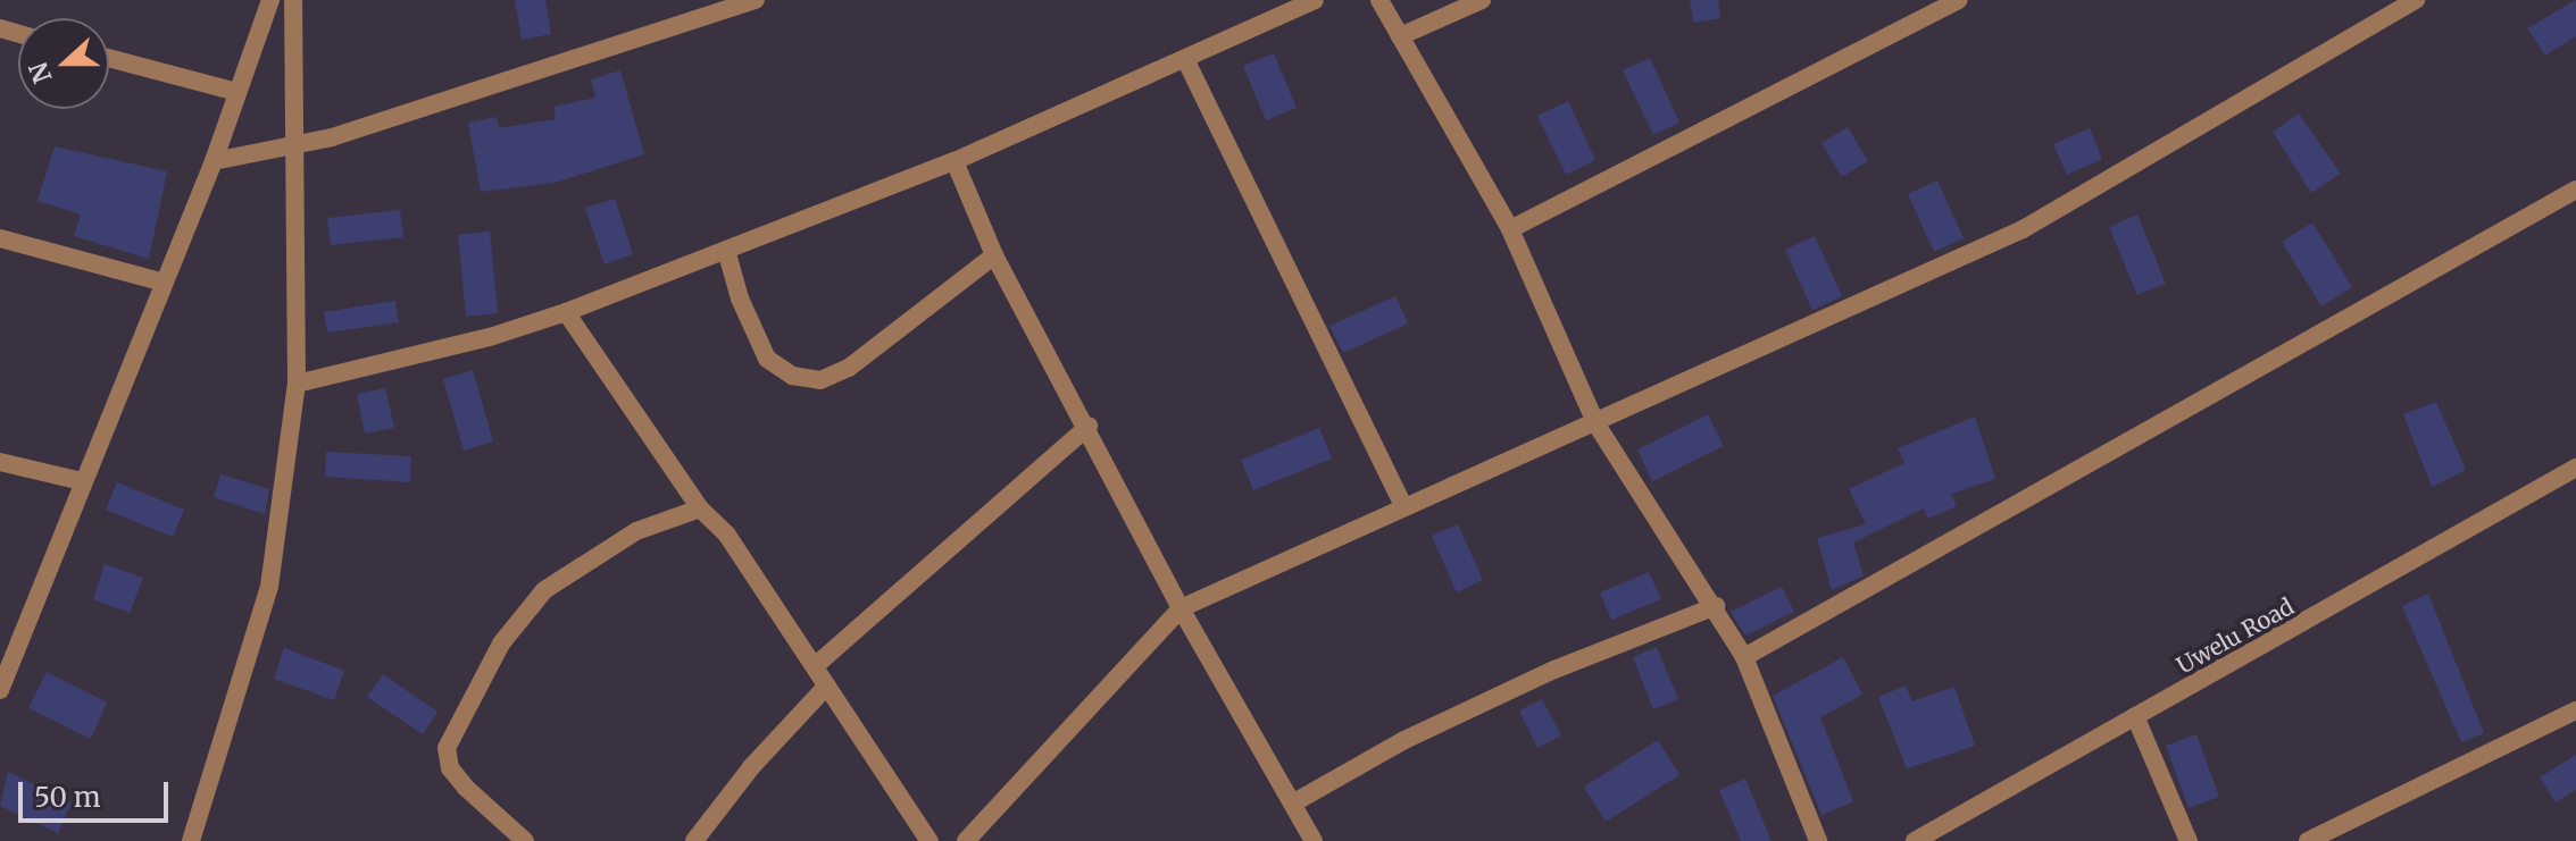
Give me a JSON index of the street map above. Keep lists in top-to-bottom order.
{
  "streets": {
    "street": ["Uwelu Road"]
  },
  "scale_bar": "50 m",
  "north": "left"
}
